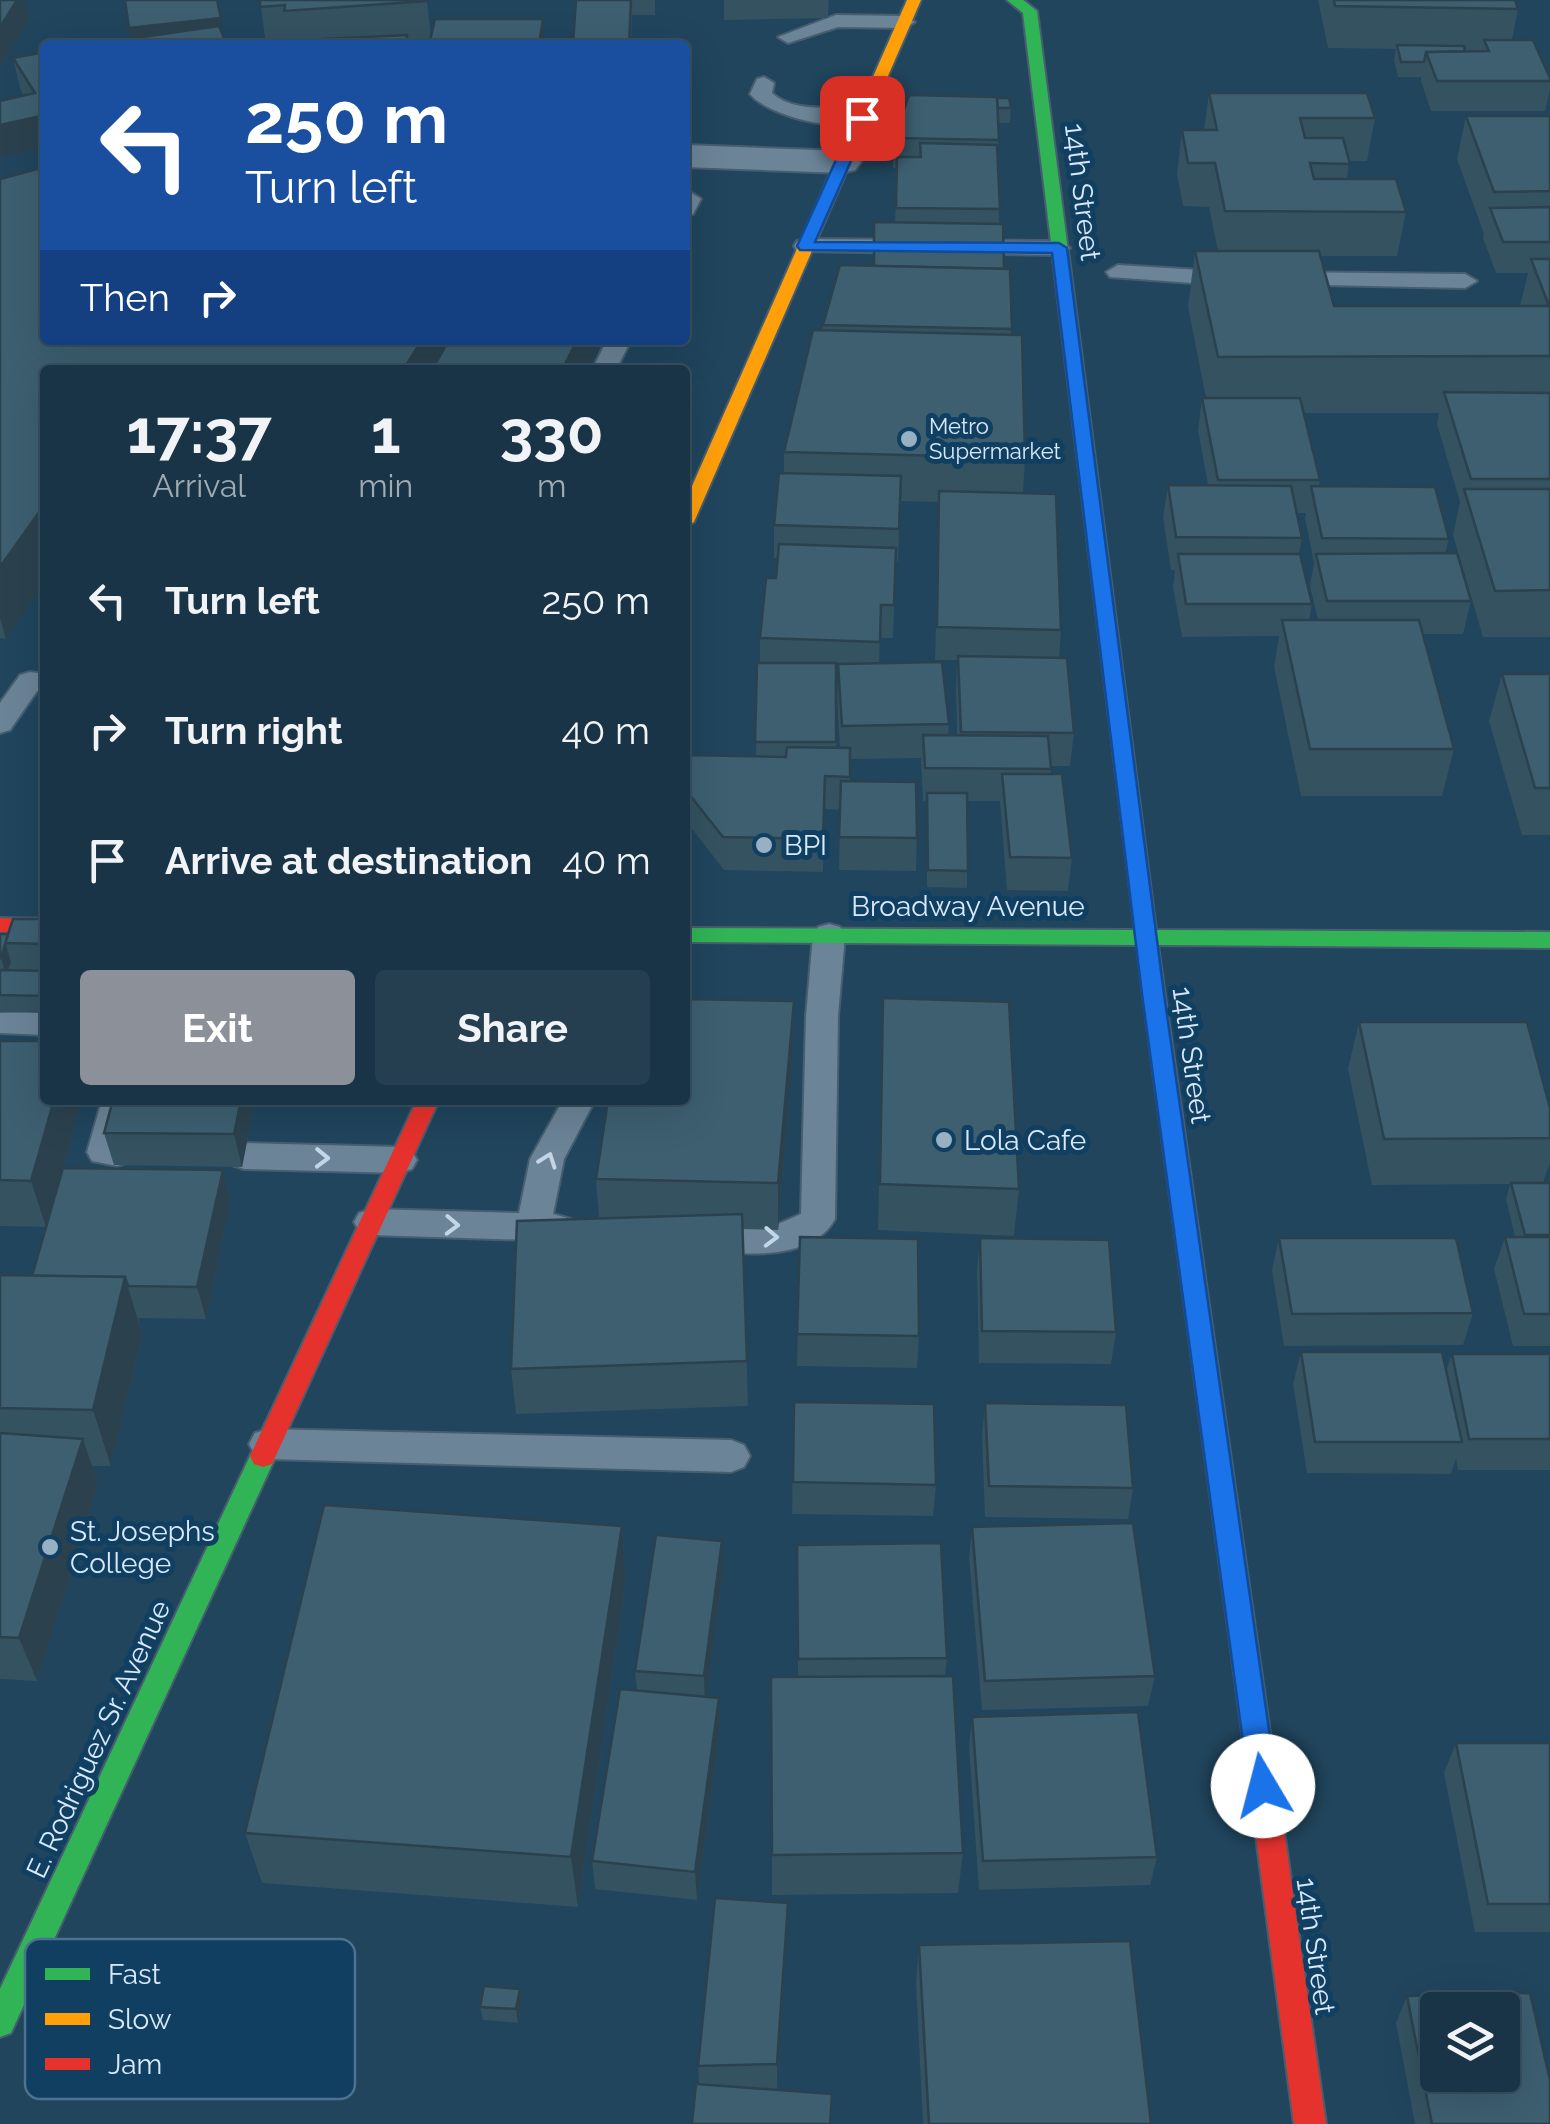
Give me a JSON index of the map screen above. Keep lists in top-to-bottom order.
{
  "streets": {
    "street": ["14th Street", "Broadway Avenue", "E. Rodriguez Sr. Avenue"]
  },
  "crossings": [
    ["14th Street", "Broadway Avenue"]
  ],
  "places": [
    "Metro Supermarket",
    "BPI",
    "Lola Cafe",
    "St. Josephs College"
  ],
  "legend": ["Fast", "Slow", "Jam"],
  "page": {
    "turn": ["250 m", "Turn left"],
    "then": "Then",
    "eta": [
      "17:37",
      "Arrival",
      "1",
      "min",
      "330",
      "m"
    ],
    "list": [
      {
        "name": "Turn left",
        "value": "250 m"
      },
      {
        "name": "Turn right",
        "value": "40 m"
      },
      {
        "name": "Arrive at destination",
        "value": "40 m"
      }
    ],
    "buttons": ["Exit", "Share"]
  }
}
